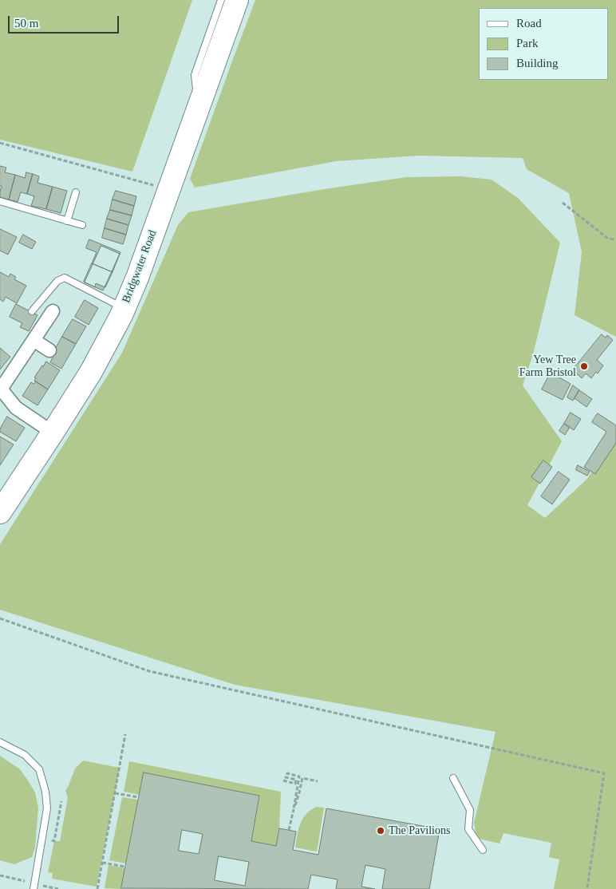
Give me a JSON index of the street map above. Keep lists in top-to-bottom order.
{
  "streets": {
    "highway": ["Bridgwater Road"]
  },
  "places": ["Yew Tree Farm Bristol", "The Pavilions"],
  "legend": ["Road", "Park", "Building"],
  "scale_bar": "50 m"
}
